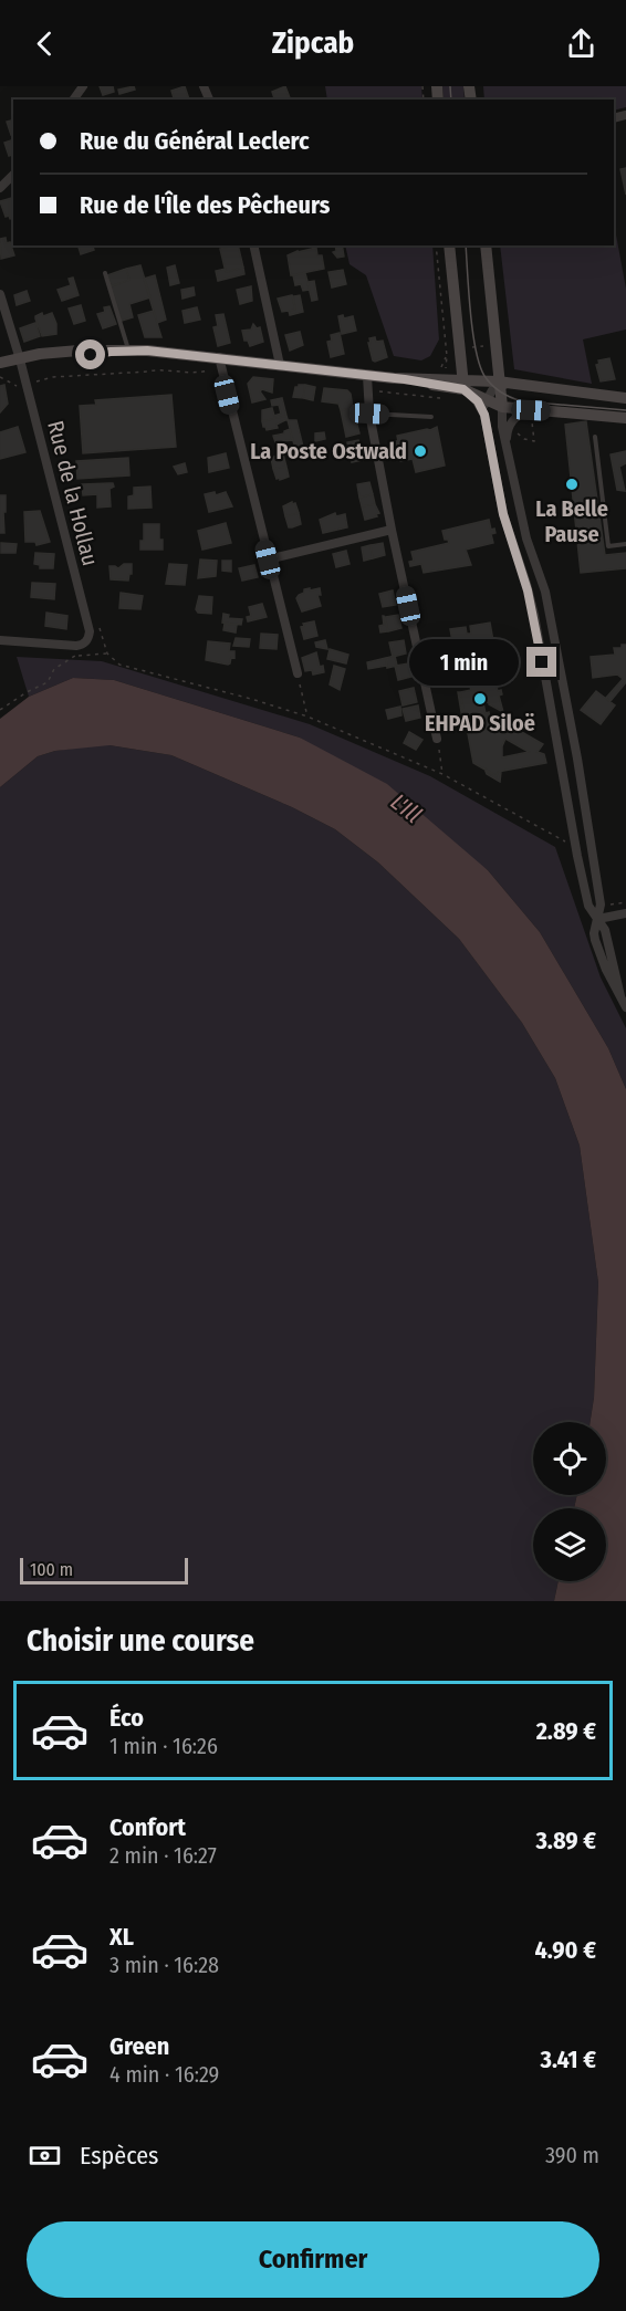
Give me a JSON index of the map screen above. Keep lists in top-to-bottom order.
{
  "streets": {
    "street": ["Rue de la Hollau"]
  },
  "water": ["L'Ill"],
  "places": ["La Poste Ostwald", "La Belle Pause", "EHPAD Siloë"],
  "scale_bar": "100 m",
  "page": {
    "header": "Zipcab",
    "banner": ["Rue du Général Leclerc", "Rue de l'Île des Pêcheurs"],
    "bubble": "1 min",
    "scale": "100 m",
    "heading": "Choisir une course",
    "list": [
      {
        "name": "Éco",
        "note": "1 min · 16:26",
        "value": "2.89 €"
      },
      {
        "name": "Confort",
        "note": "2 min · 16:27",
        "value": "3.89 €"
      },
      {
        "name": "XL",
        "note": "3 min · 16:28",
        "value": "4.90 €"
      },
      {
        "name": "Green",
        "note": "4 min · 16:29",
        "value": "3.41 €"
      }
    ],
    "pay": ["Espèces", "390 m"],
    "buttons": "Confirmer"
  }
}
